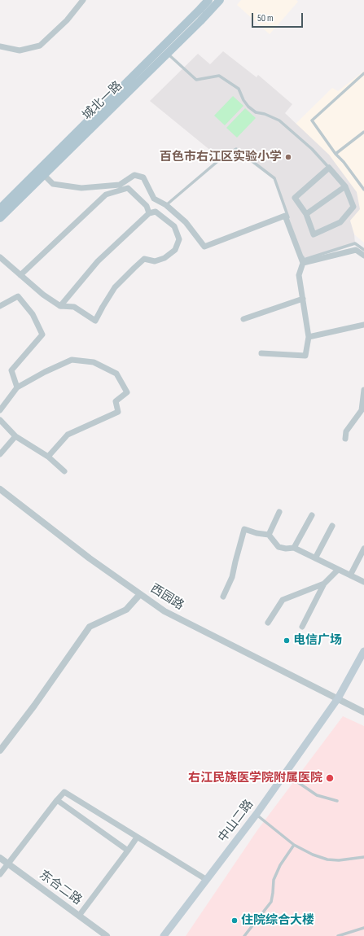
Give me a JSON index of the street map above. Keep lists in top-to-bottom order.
{
  "streets": {
    "main road": ["城北一路", "中山二路"],
    "street": ["西园路", "东合二路"]
  },
  "crossings": [
    ["西园路", "中山二路"]
  ],
  "places": [
    "百色市右江区实验小学",
    "电信广场",
    "右江民族医学院附属医院",
    "住院综合大楼"
  ],
  "scale_bar": "50 m"
}
